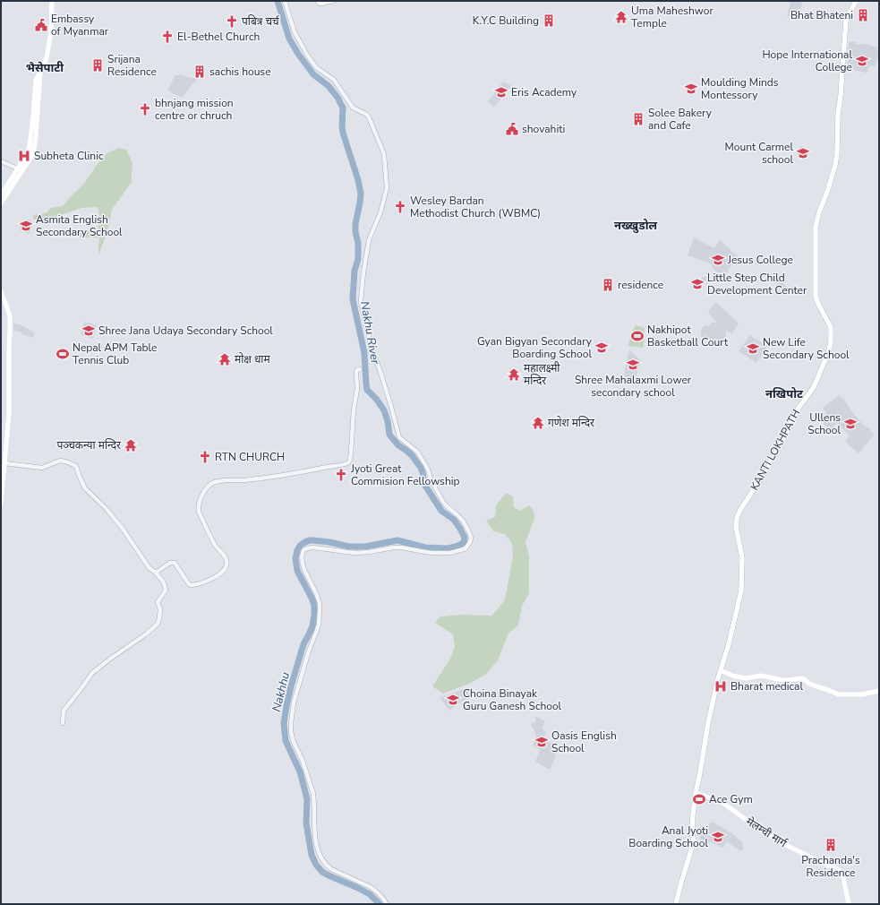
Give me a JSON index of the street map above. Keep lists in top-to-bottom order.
{
  "streets": {
    "main road": ["KANTI LOKHPATH", "मेलम्ची मार्ग"]
  },
  "crossings": [
    ["KANTI LOKHPATH", "मेलम्ची मार्ग"]
  ],
  "districts": ["भैसेपाटी", "नख्खुडोल", "नखिपोट"],
  "water": ["Nakhu River", "Nakhhu"],
  "places": {
    "building": [
      "Bhat Bhateni",
      "K.Y.C Building",
      "Srijana Residence",
      "sachis house",
      "Solee Bakery and Cafe",
      "residence",
      "Prachanda's Residence"
    ],
    "temple": [
      "Uma Maheshwor Temple",
      "मोक्ष धाम",
      "महालक्ष्मी मन्दिर",
      "गणेश मन्दिर",
      "पञ्चकन्या मन्दिर"
    ],
    "church": [
      "पबित्र चर्च",
      "El-Bethel Church",
      "bhnjang mission centre or chruch",
      "Wesley Bardan Methodist Church (WBMC)",
      "RTN CHURCH",
      "Jyoti Great Commision Fellowship"
    ],
    "public building": ["Embassy of Myanmar", "shovahiti"],
    "school or university": [
      "Hope International College",
      "Moulding Minds Montessory",
      "Eris Academy",
      "Mount Carmel school",
      "Asmita English Secondary School",
      "Jesus College",
      "Little Step Child Development Center",
      "Shree Jana Udaya Secondary School",
      "Gyan Bigyan Secondary Boarding School",
      "New Life Secondary School",
      "Shree Mahalaxmi Lower secondary school",
      "Ullens School",
      "Choina Binayak Guru Ganesh School",
      "Oasis English School",
      "Anal Jyoti Boarding School"
    ],
    "hospital": ["Subheta Clinic", "Bharat medical"],
    "sports": ["Nakhipot Basketball Court", "Nepal APM Table Tennis Club", "Ace Gym"]
  }
}
